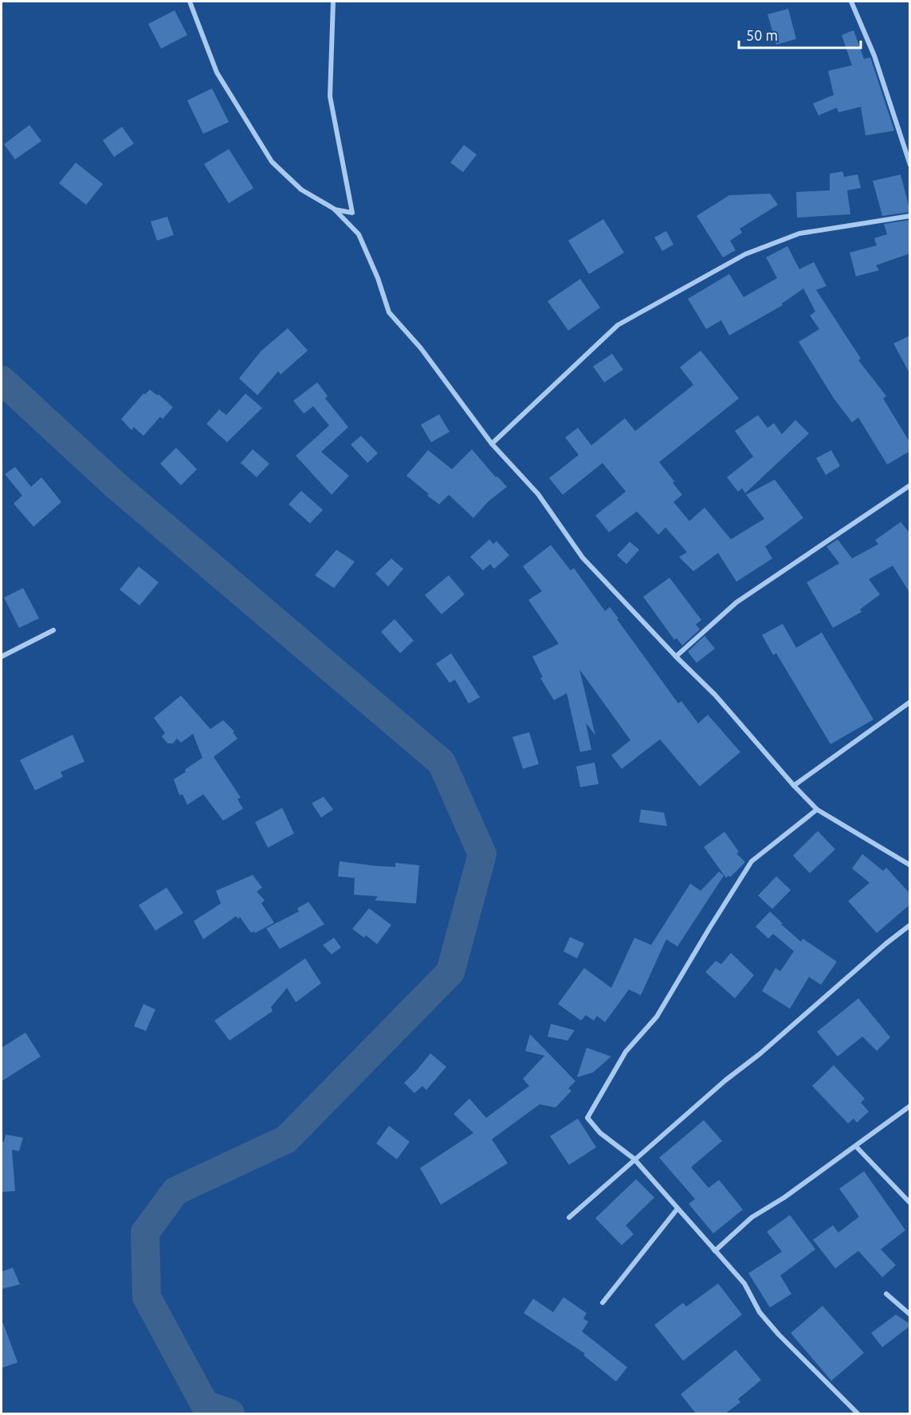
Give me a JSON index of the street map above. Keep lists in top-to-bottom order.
{
  "scale_bar": "50 m"
}
